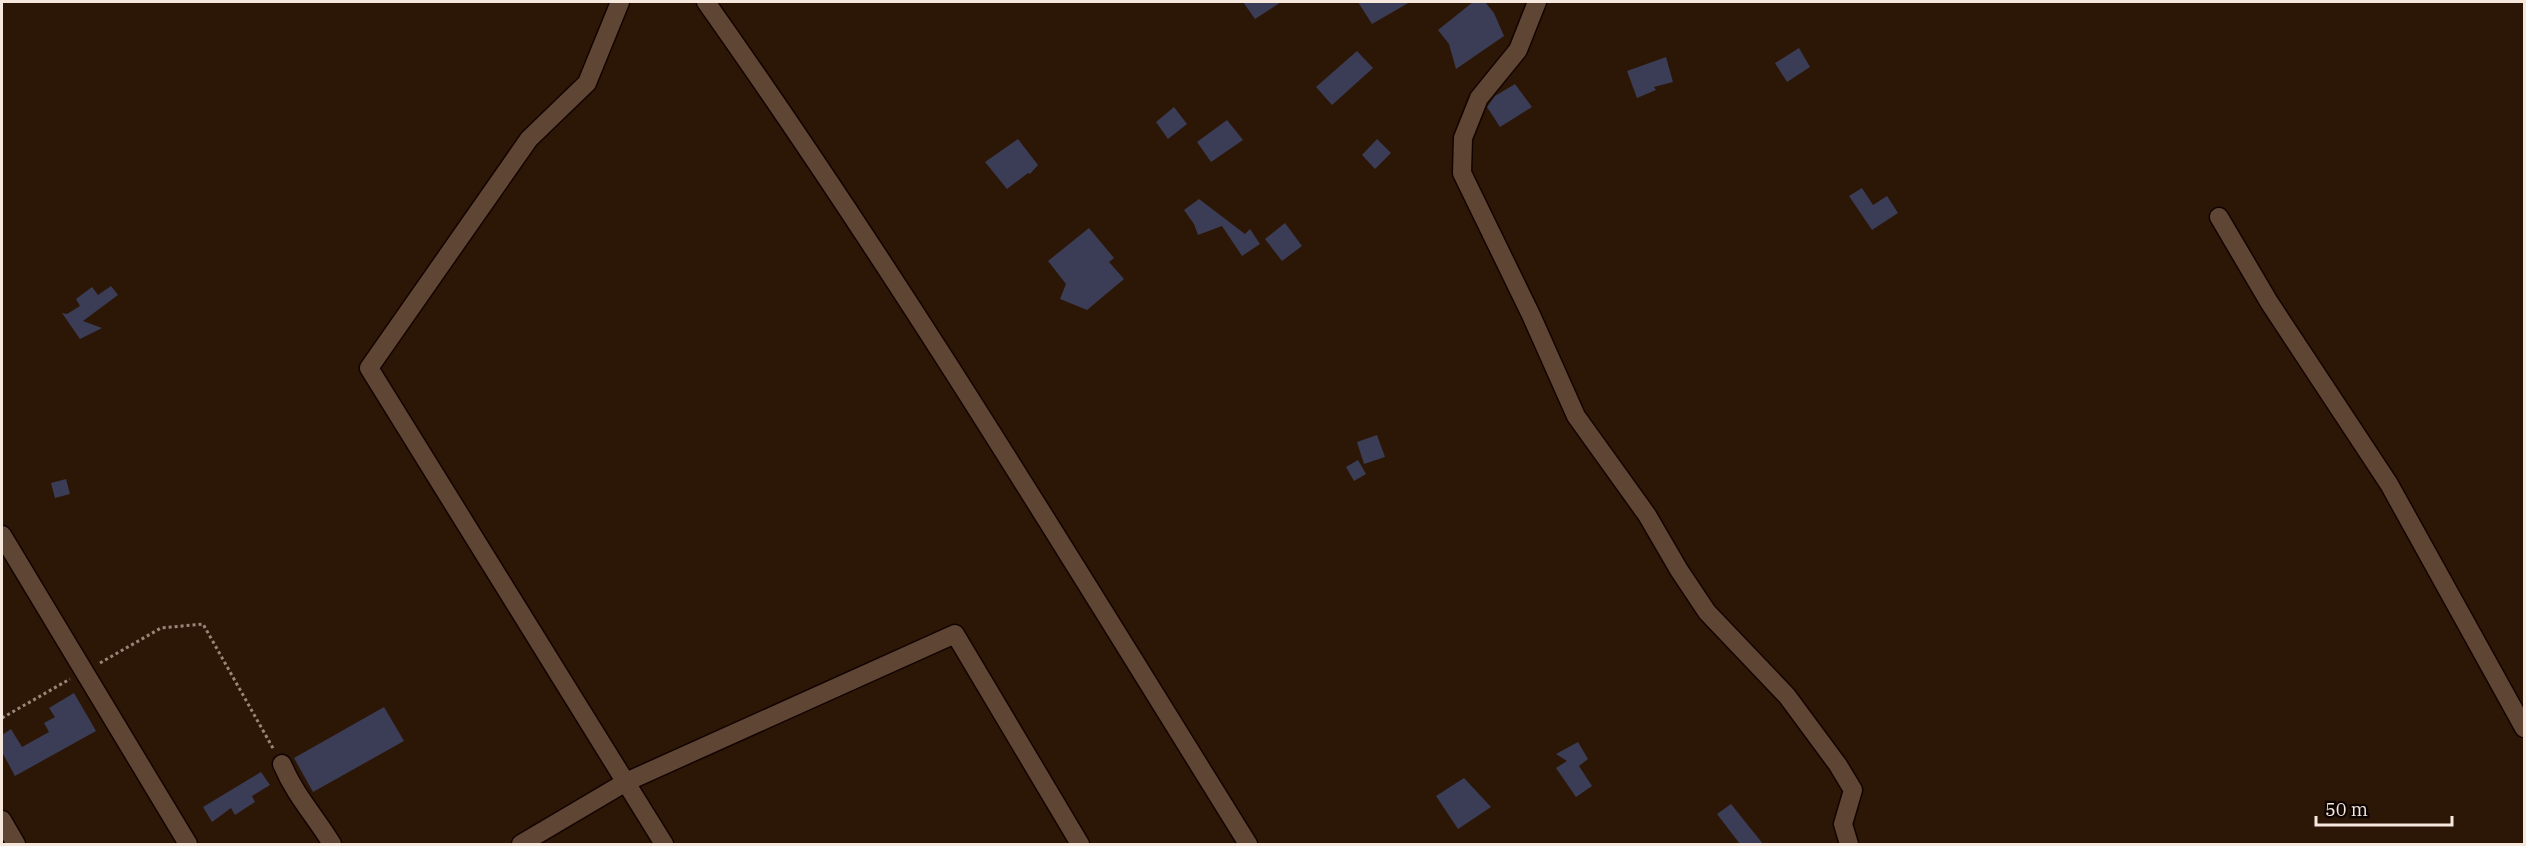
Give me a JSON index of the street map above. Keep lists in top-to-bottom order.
{
  "scale_bar": "50 m"
}
